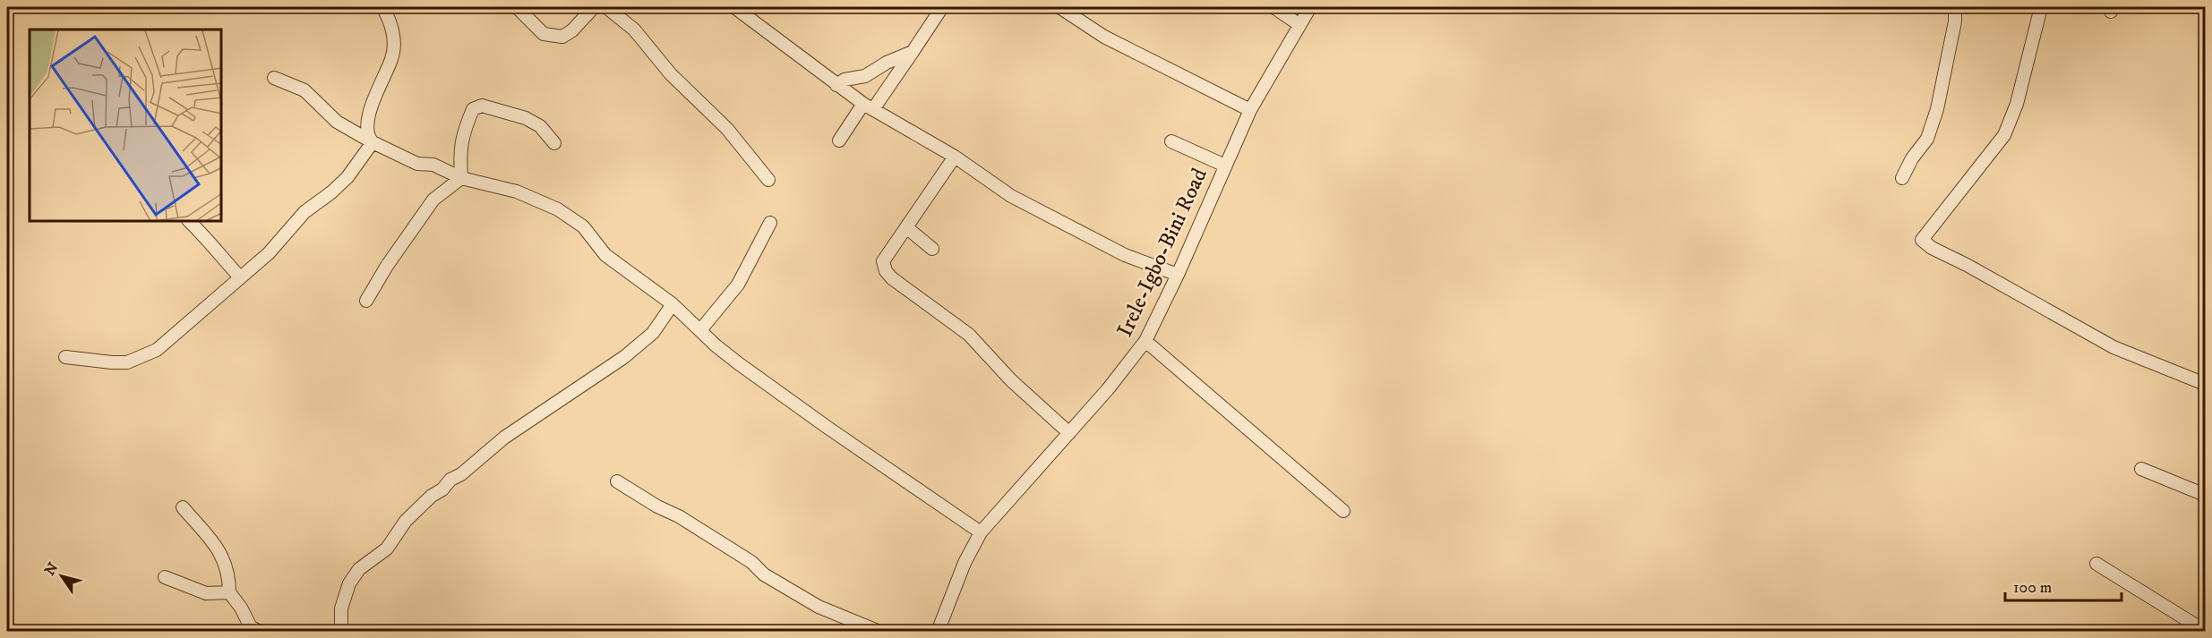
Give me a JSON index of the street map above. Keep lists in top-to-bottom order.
{
  "streets": {
    "street": ["Irele-Igbo-Bini Road"]
  },
  "scale_bar": "100 m",
  "north": "top left"
}
